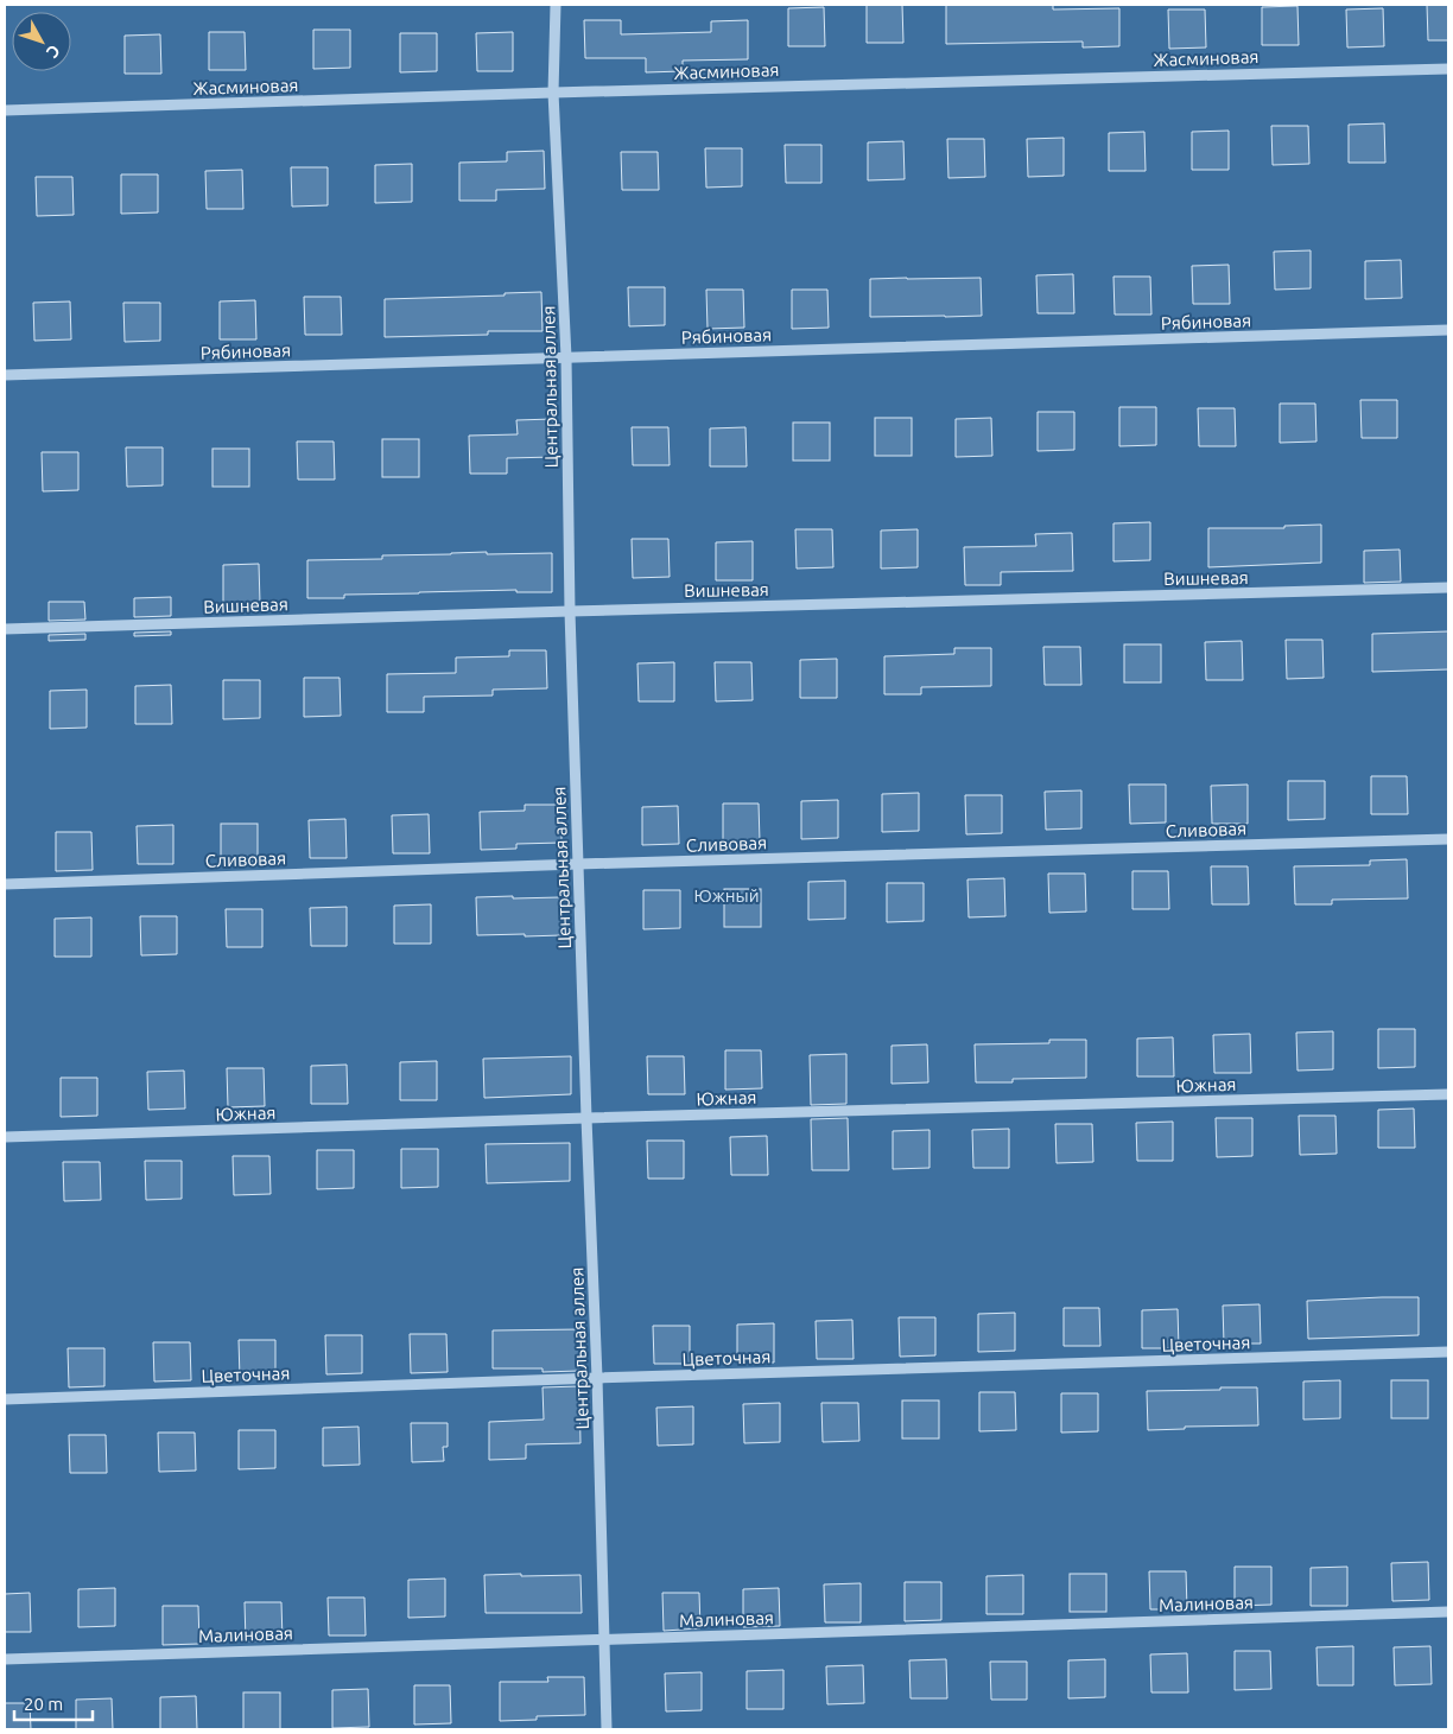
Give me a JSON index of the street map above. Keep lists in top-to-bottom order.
{
  "streets": {
    "street": [
      "Жасминовая",
      "Рябиновая",
      "Центральная аллея",
      "Вишневая",
      "Сливовая",
      "Южная",
      "Цветочная",
      "Малиновая"
    ]
  },
  "crossings": [
    ["Жасминовая", "Центральная аллея"],
    ["Рябиновая", "Центральная аллея"],
    ["Центральная аллея", "Вишневая"],
    ["Центральная аллея", "Сливовая"],
    ["Центральная аллея", "Южная"],
    ["Центральная аллея", "Цветочная"],
    ["Центральная аллея", "Малиновая"]
  ],
  "parks": ["Южный"],
  "scale_bar": "20 m",
  "north": "bottom right"
}
